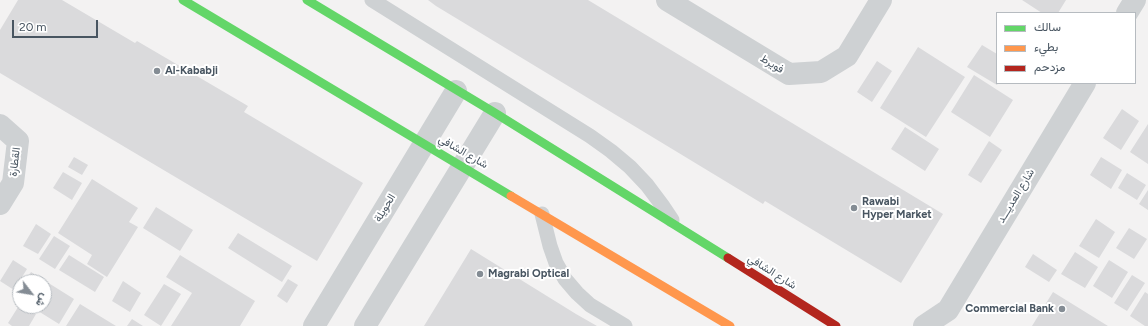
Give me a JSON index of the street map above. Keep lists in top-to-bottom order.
{
  "streets": {
    "main road": ["شارع الشافي"],
    "street": [
      "فويرط",
      "القطارة",
      "شارع العديـــد",
      "الحويلة"
    ]
  },
  "crossings": [
    ["شارع الشافي", "الحويلة"]
  ],
  "places": [
    "Al-Kababji",
    "Rawabi Hyper Market",
    "Magrabi Optical",
    "Commercial Bank"
  ],
  "legend": ["سالك", "بطيء", "مزدحم"],
  "scale_bar": "20 m",
  "north": "bottom right"
}
